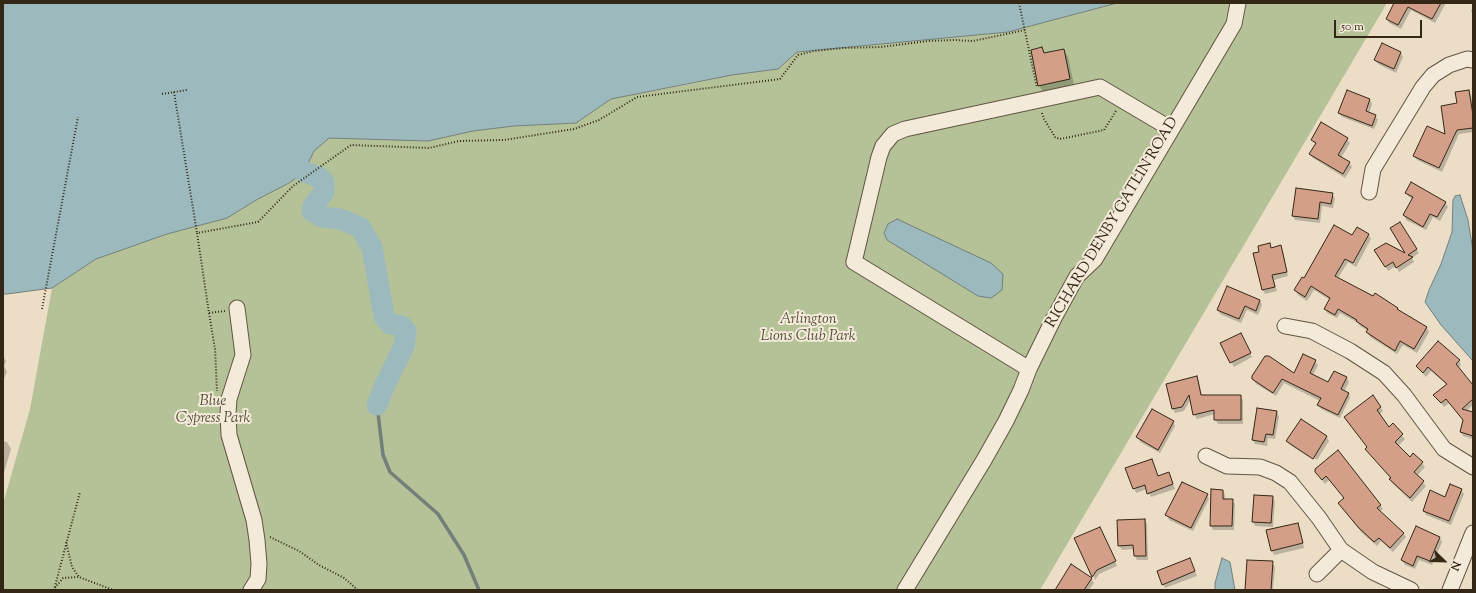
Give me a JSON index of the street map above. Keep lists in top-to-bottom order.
{
  "streets": {
    "street": ["RICHARD DENBY GATLIN ROAD"]
  },
  "parks": ["Arlington Lions Club Park", "Blue Cypress Park"],
  "scale_bar": "50 m",
  "north": "bottom right"
}
